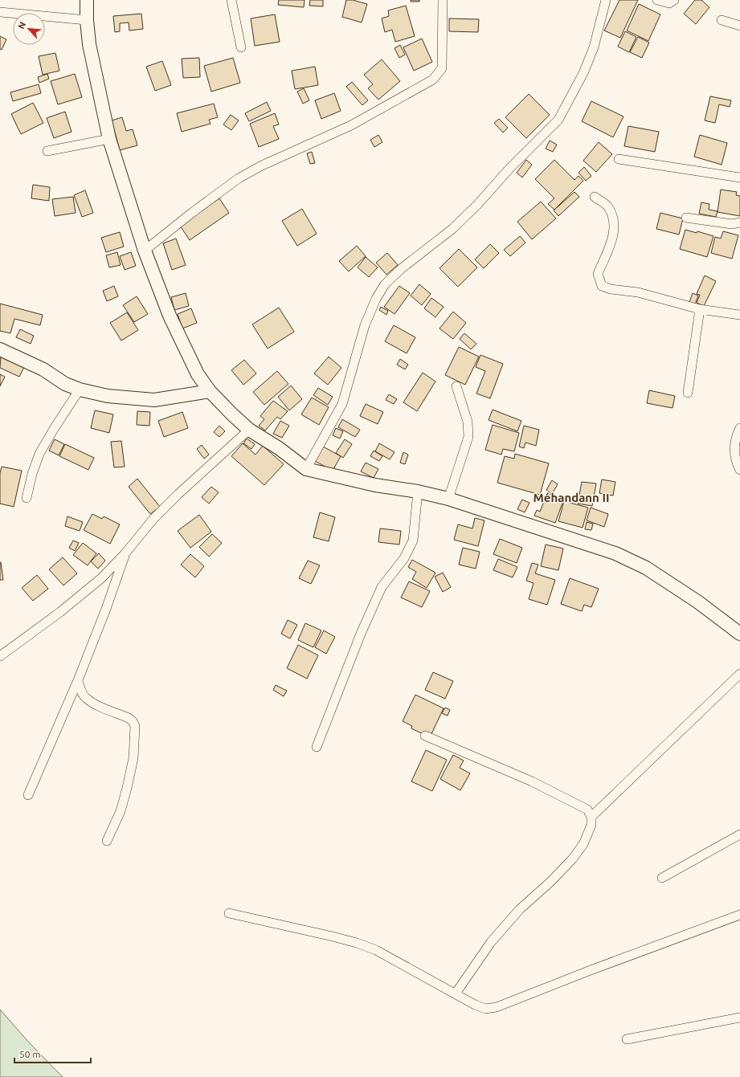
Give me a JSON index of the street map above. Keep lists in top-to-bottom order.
{
  "districts": ["Méhandann II"],
  "scale_bar": "50 m",
  "north": "top left"
}
